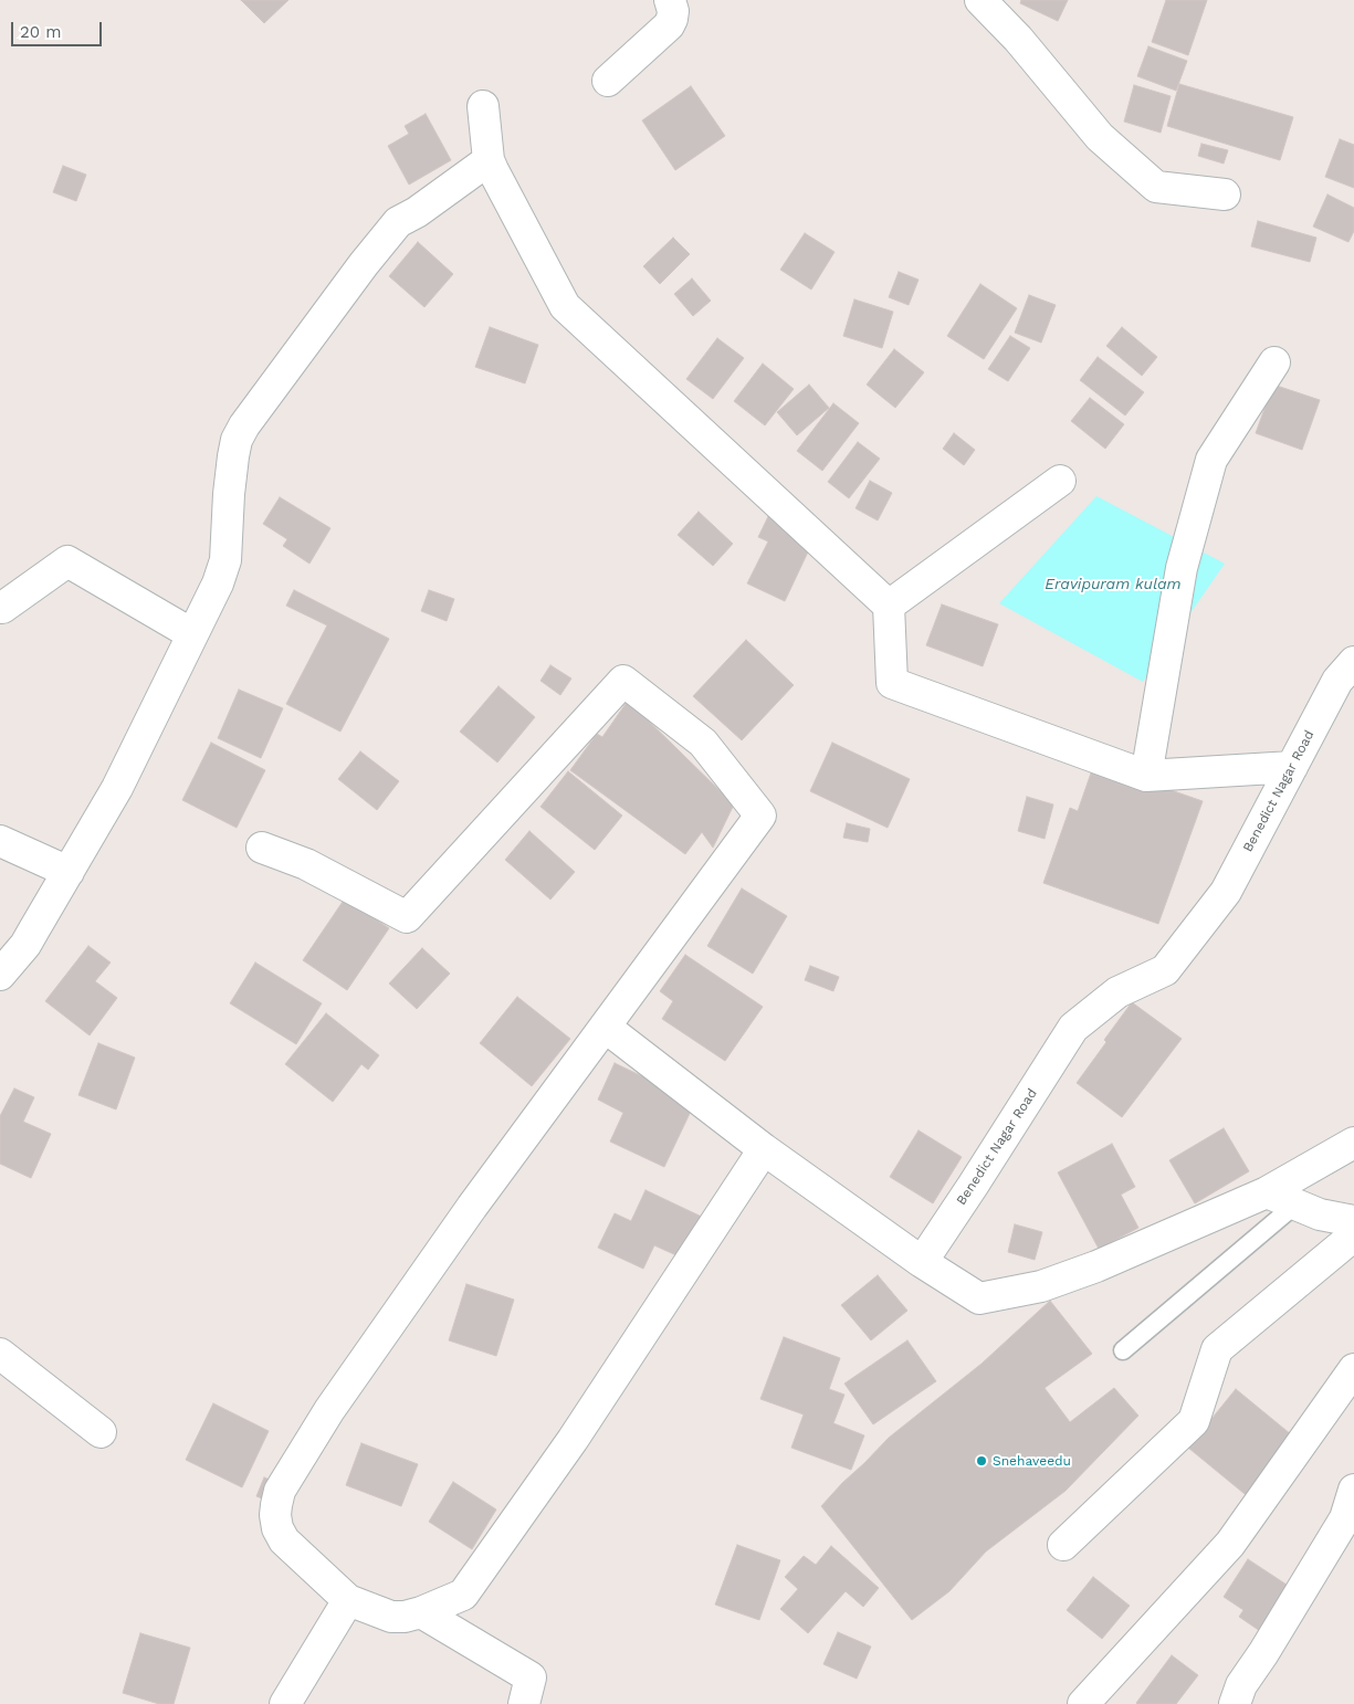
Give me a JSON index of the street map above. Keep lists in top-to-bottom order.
{
  "streets": {
    "street": ["Benedict Nagar Road"]
  },
  "water": ["Eravipuram kulam"],
  "places": ["Snehaveedu"],
  "scale_bar": "20 m"
}
